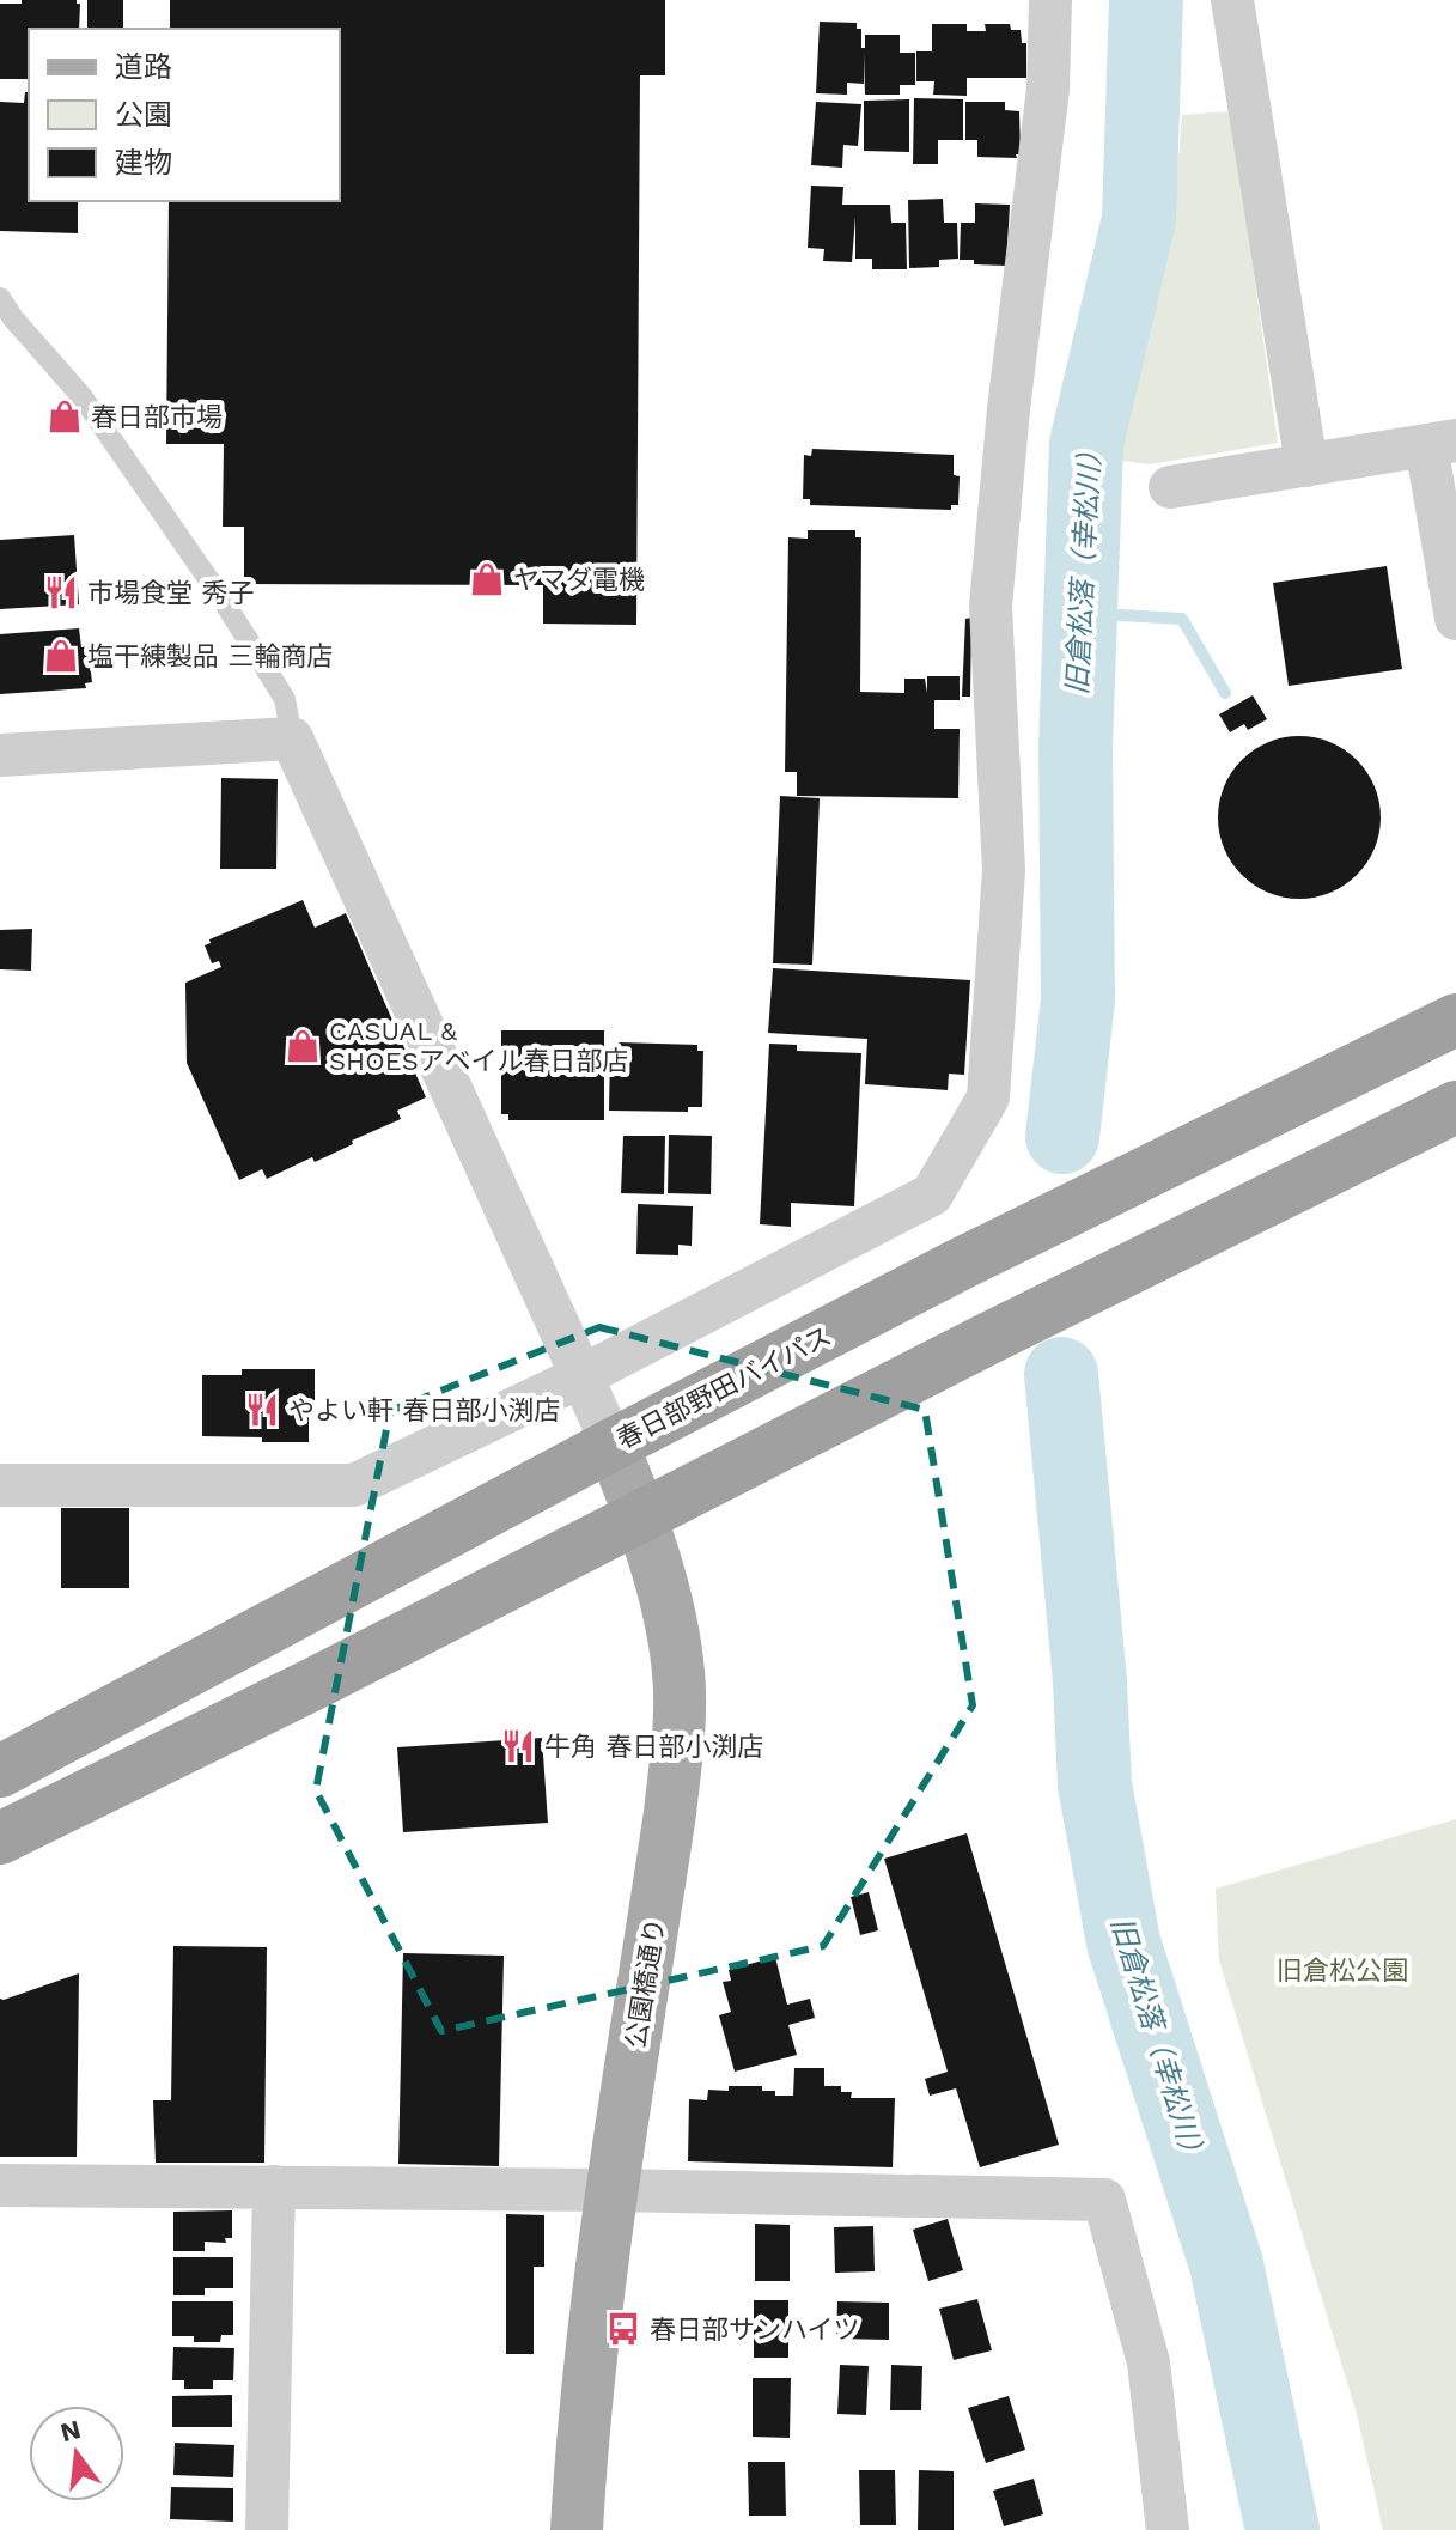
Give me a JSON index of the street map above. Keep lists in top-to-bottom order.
{
  "streets": {
    "highway": ["春日部野田バイパス"],
    "main road": ["公園橋通り"]
  },
  "crossings": [
    ["春日部野田バイパス", "公園橋通り"]
  ],
  "water": ["旧倉松落（幸松川）"],
  "parks": ["旧倉松公園"],
  "places": {
    "shop": [
      "春日部市場",
      "ヤマダ電機",
      "塩干練製品 三輪商店",
      "CASUAL & SHOESアベイル春日部店"
    ],
    "restaurant": ["市場食堂 秀子", "やよい軒 春日部小渕店", "牛角 春日部小渕店"],
    "bus stop": ["春日部サンハイツ"]
  },
  "legend": ["道路", "公園", "建物"],
  "north": "top"
}
